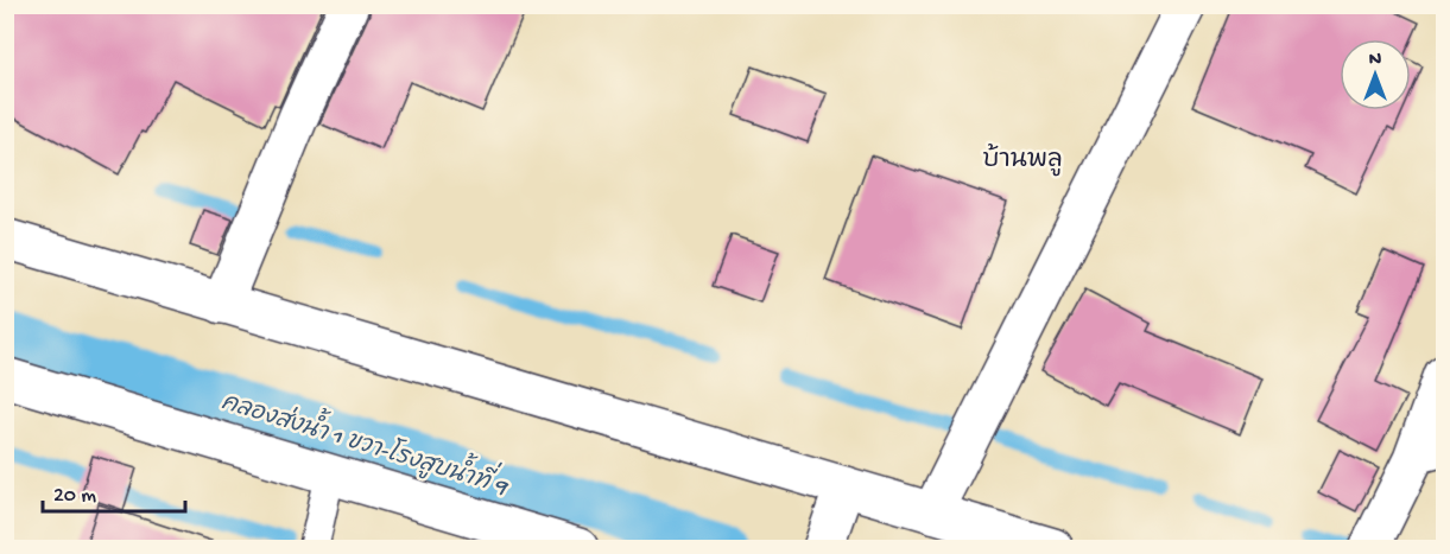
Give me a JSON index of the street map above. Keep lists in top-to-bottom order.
{
  "districts": ["บ้านพลู"],
  "water": ["คลองส่งน้ำ 1 ขวา-โรงสูบน้ำที่ 9"],
  "scale_bar": "20 m",
  "north": "top"
}
